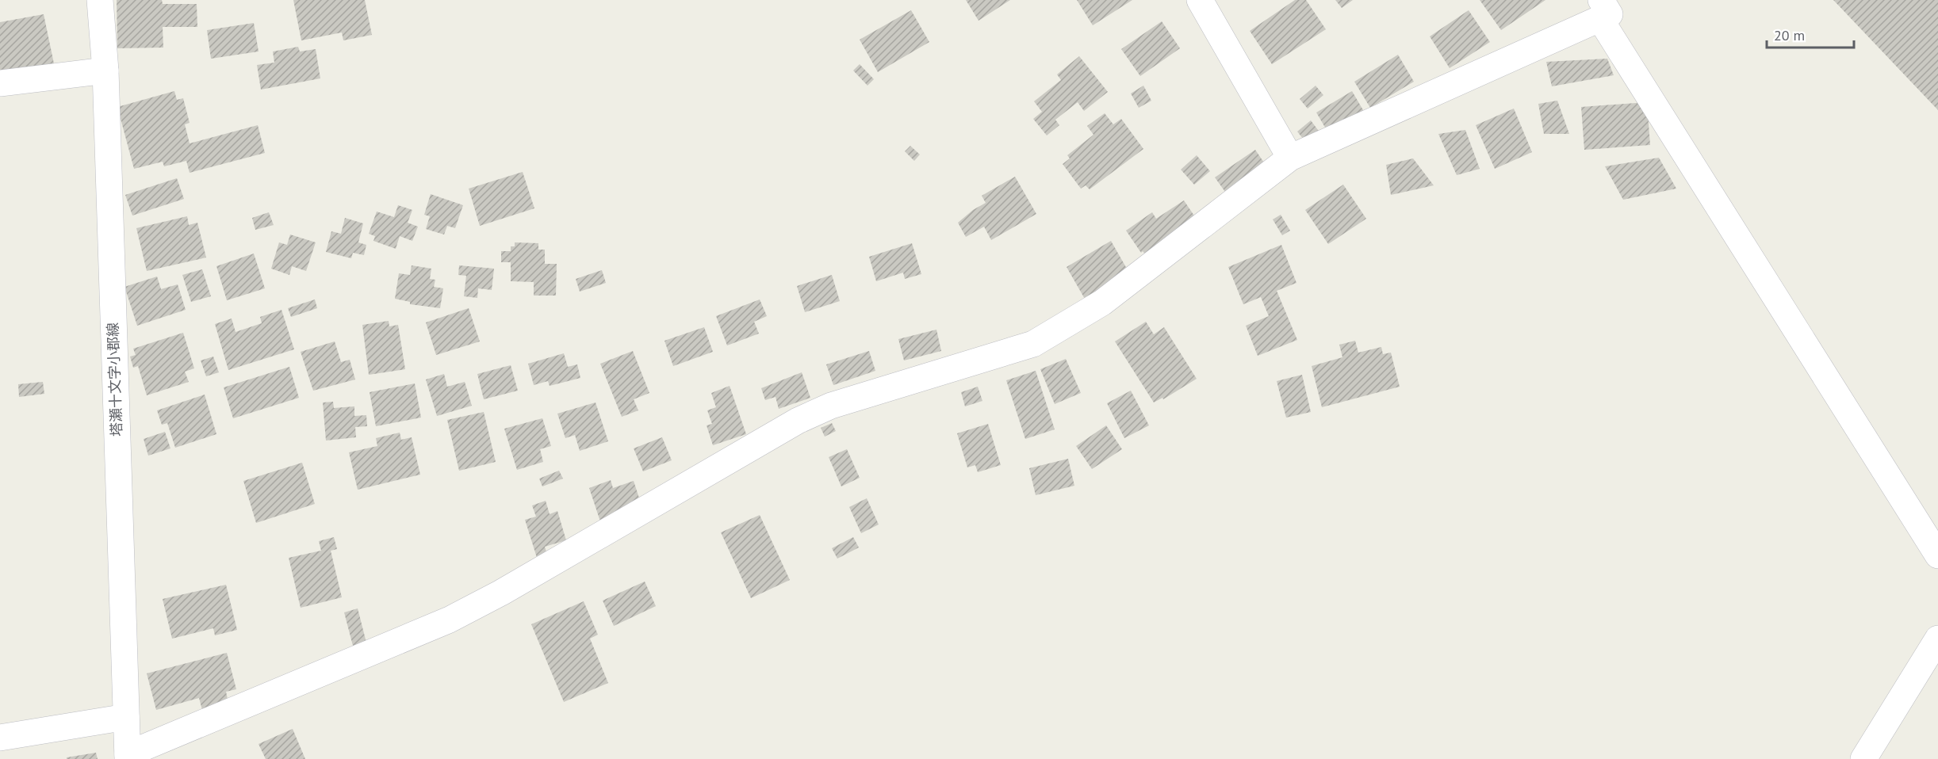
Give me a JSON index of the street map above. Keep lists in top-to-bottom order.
{
  "streets": {
    "street": ["塔瀬十文字小郡線"]
  },
  "scale_bar": "20 m"
}
